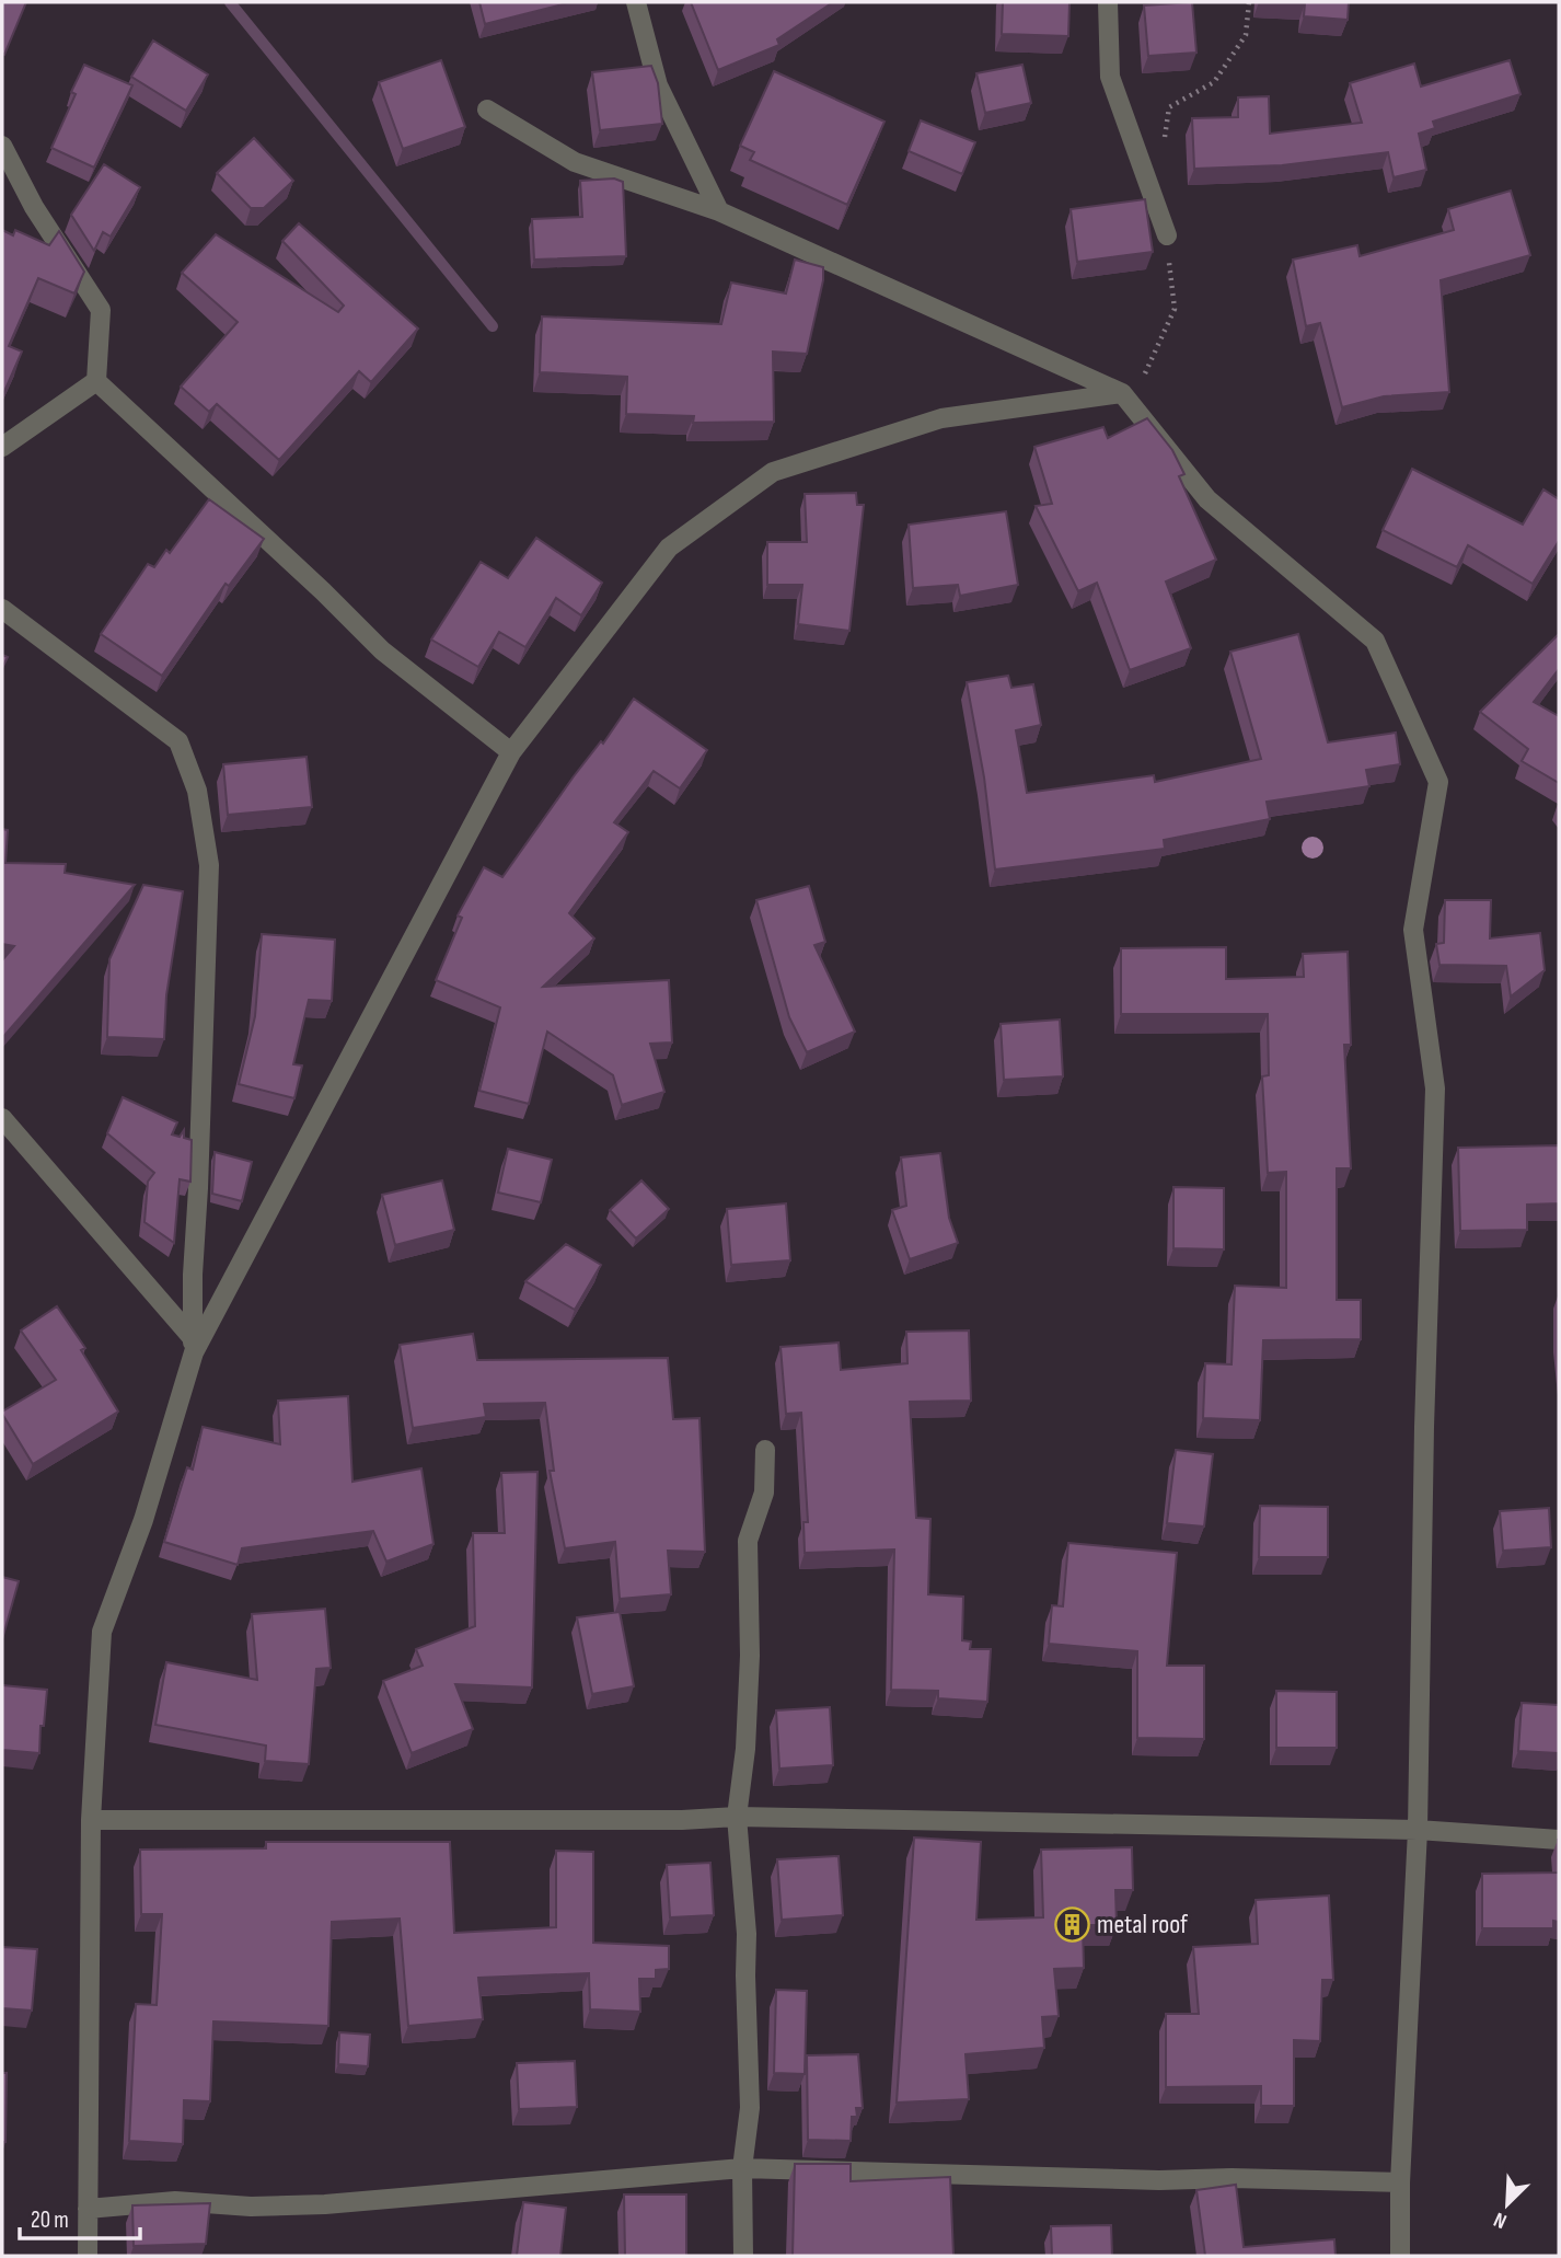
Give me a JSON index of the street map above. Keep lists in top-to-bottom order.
{
  "places": {
    "building": ["metal roof"]
  },
  "scale_bar": "20 m",
  "north": "bottom left"
}
